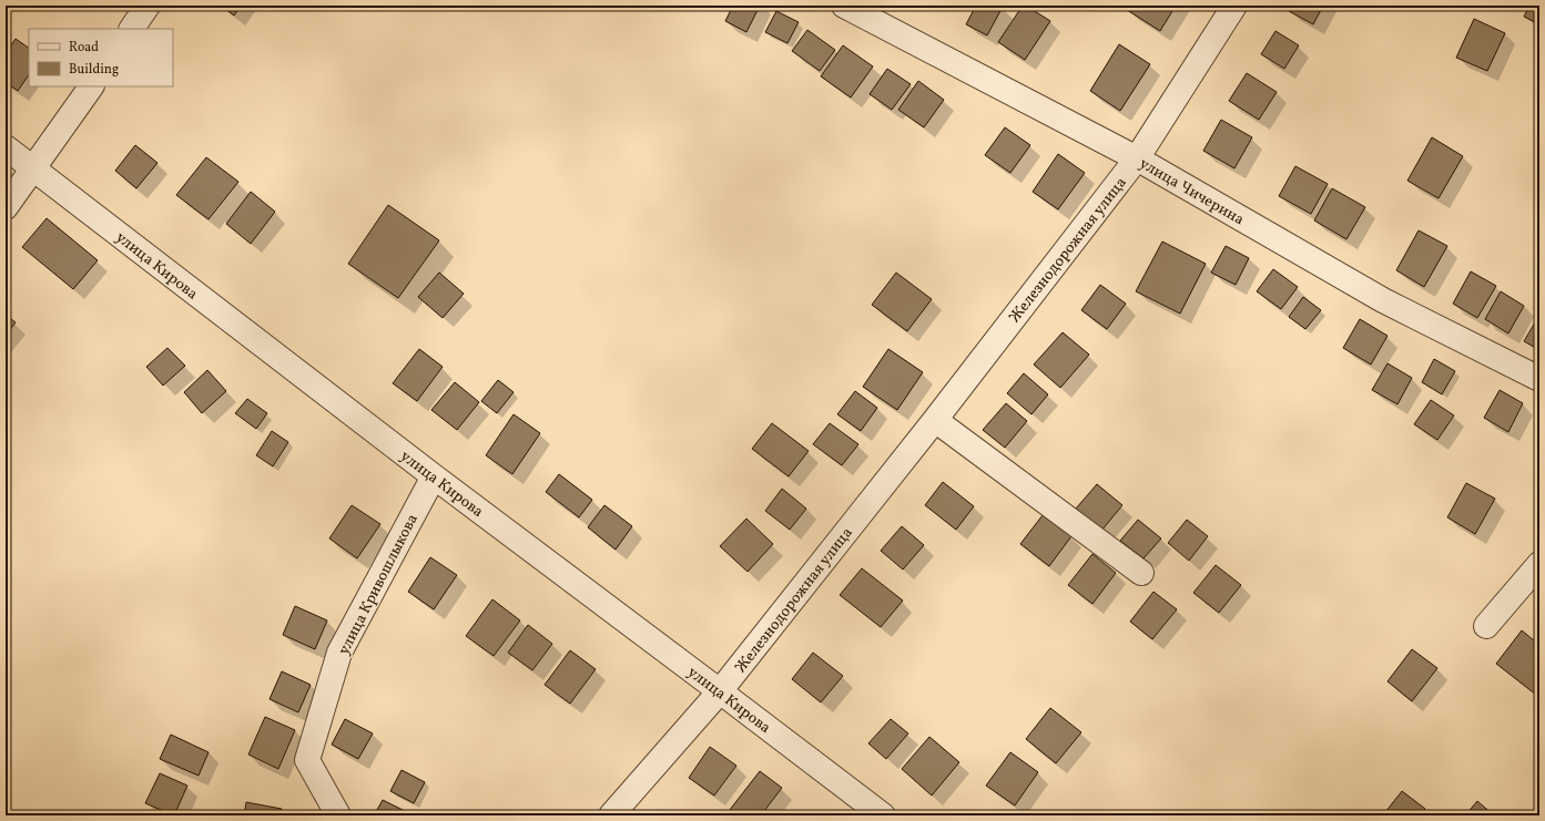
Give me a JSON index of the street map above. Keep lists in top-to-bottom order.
{
  "streets": {
    "street": [
      "улица Чичерина",
      "Железнодорожная улица",
      "улица Кирова",
      "улица Кривошлыкова"
    ]
  },
  "crossings": [
    ["улица Чичерина", "Железнодорожная улица"],
    ["Железнодорожная улица", "улица Кирова"],
    ["улица Кирова", "улица Кривошлыкова"]
  ],
  "legend": ["Road", "Building"]
}
